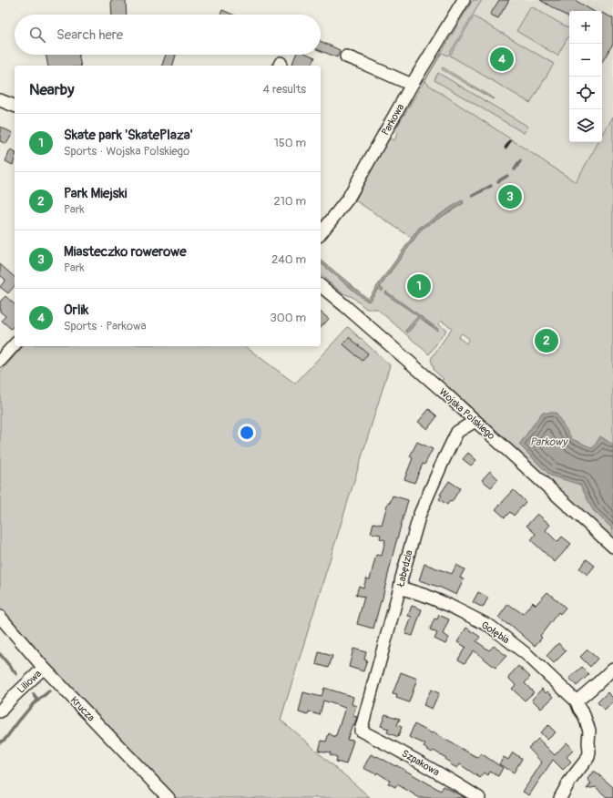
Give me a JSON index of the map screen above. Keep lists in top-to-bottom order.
{
  "streets": {
    "street": [
      "Parkowa",
      "Wojska Polskiego",
      "Łabędzia",
      "Gołębia",
      "Liliowa",
      "Krucza",
      "Szpakowa"
    ]
  },
  "crossings": [
    ["Wojska Polskiego", "Łabędzia"],
    ["Łabędzia", "Gołębia"],
    ["Łabędzia", "Szpakowa"],
    ["Liliowa", "Krucza"]
  ],
  "water": ["Parkowy"],
  "page": {
    "map_buttons": ["+", "−"],
    "search": "Search here",
    "pins": [
      "4",
      "3",
      "1",
      "2"
    ],
    "heading": ["Nearby", "4 results"],
    "list": [
      {
        "mark": "1",
        "name": "Skate park 'SkatePlaza'",
        "note": "Sports · Wojska Polskiego",
        "value": "150 m"
      },
      {
        "mark": "2",
        "name": "Park Miejski",
        "note": "Park",
        "value": "210 m"
      },
      {
        "mark": "3",
        "name": "Miasteczko rowerowe",
        "note": "Park",
        "value": "240 m"
      },
      {
        "mark": "4",
        "name": "Orlik",
        "note": "Sports · Parkowa",
        "value": "300 m"
      }
    ]
  }
}
